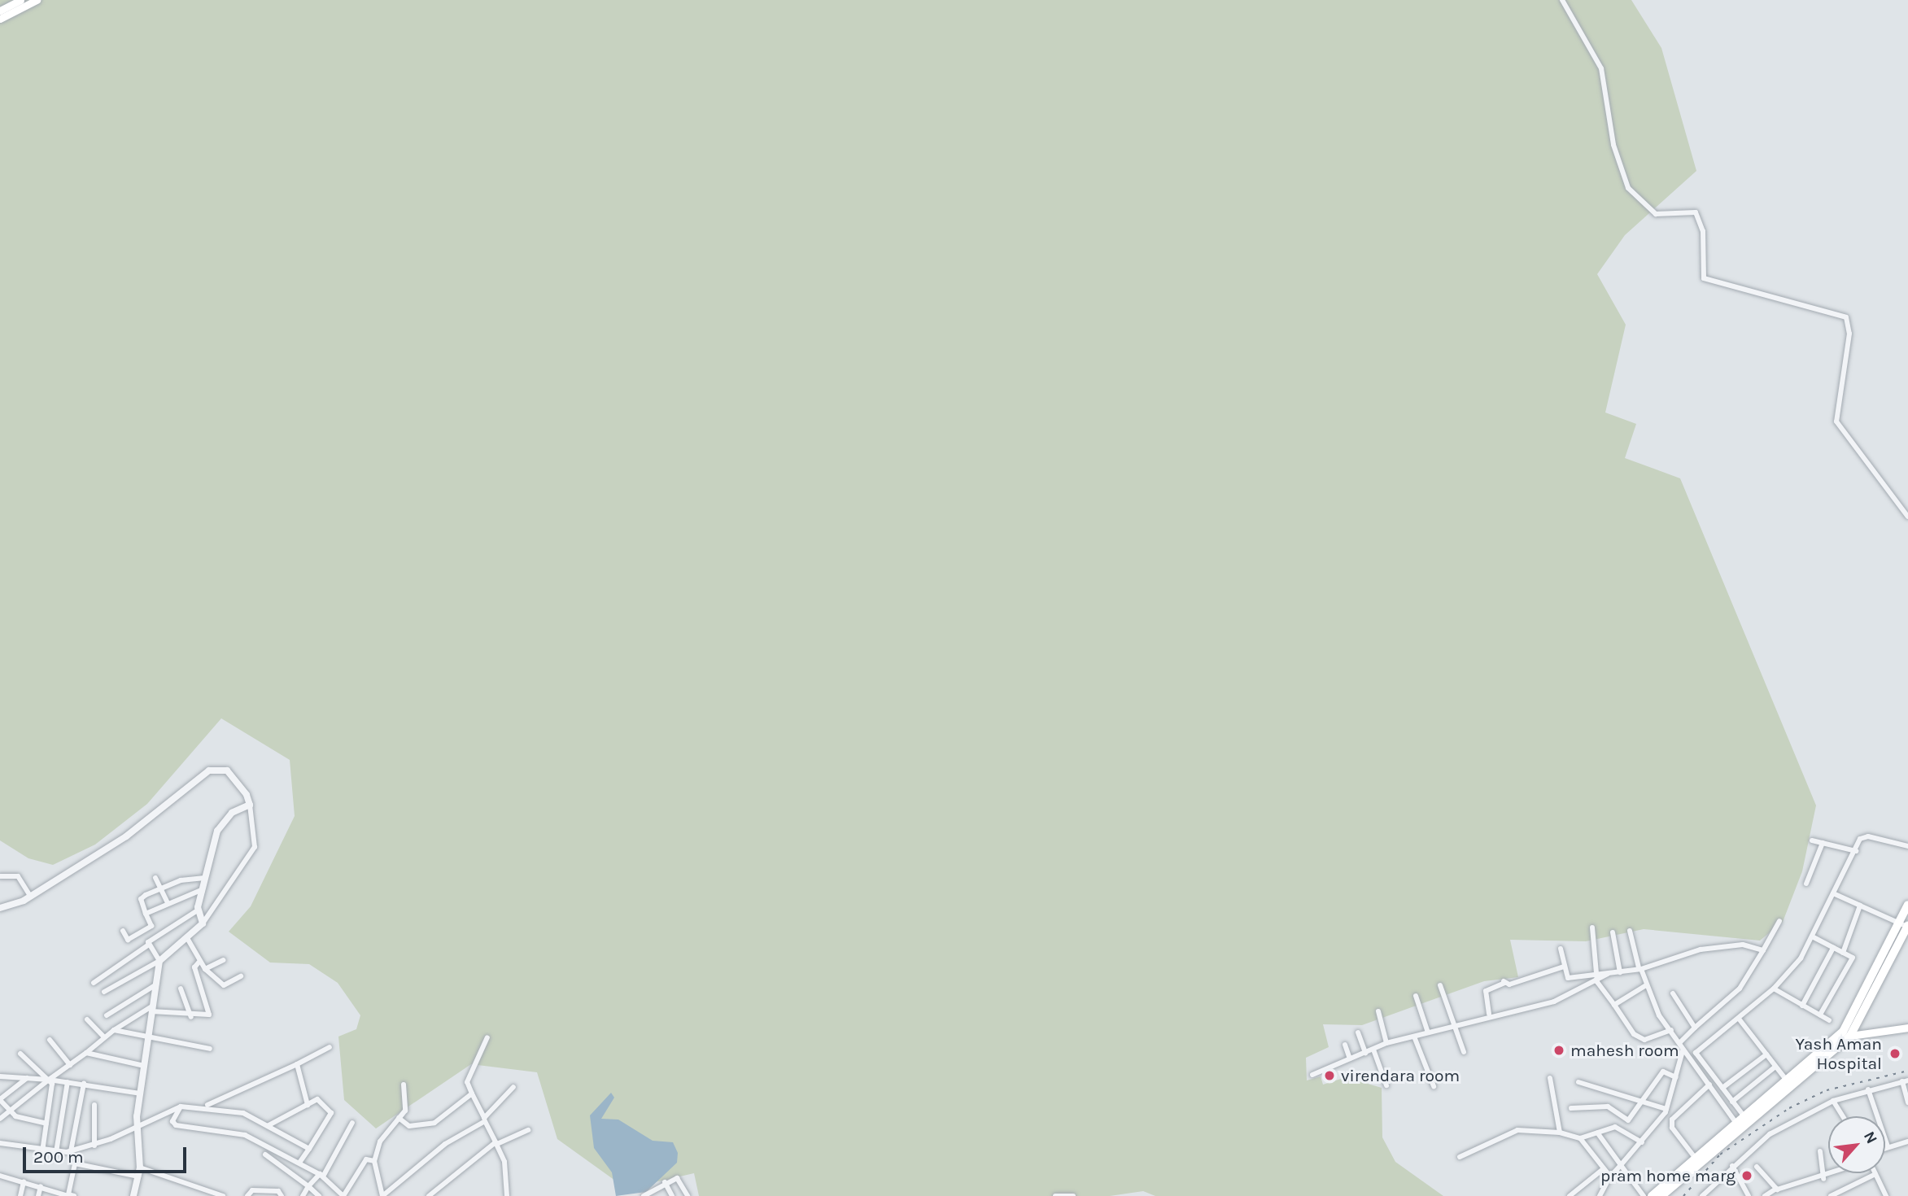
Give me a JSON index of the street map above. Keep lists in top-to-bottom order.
{
  "places": [
    "mahesh room",
    "Yash Aman Hospital",
    "virendara room",
    "pram home marg"
  ],
  "scale_bar": "200 m",
  "north": "top right"
}
